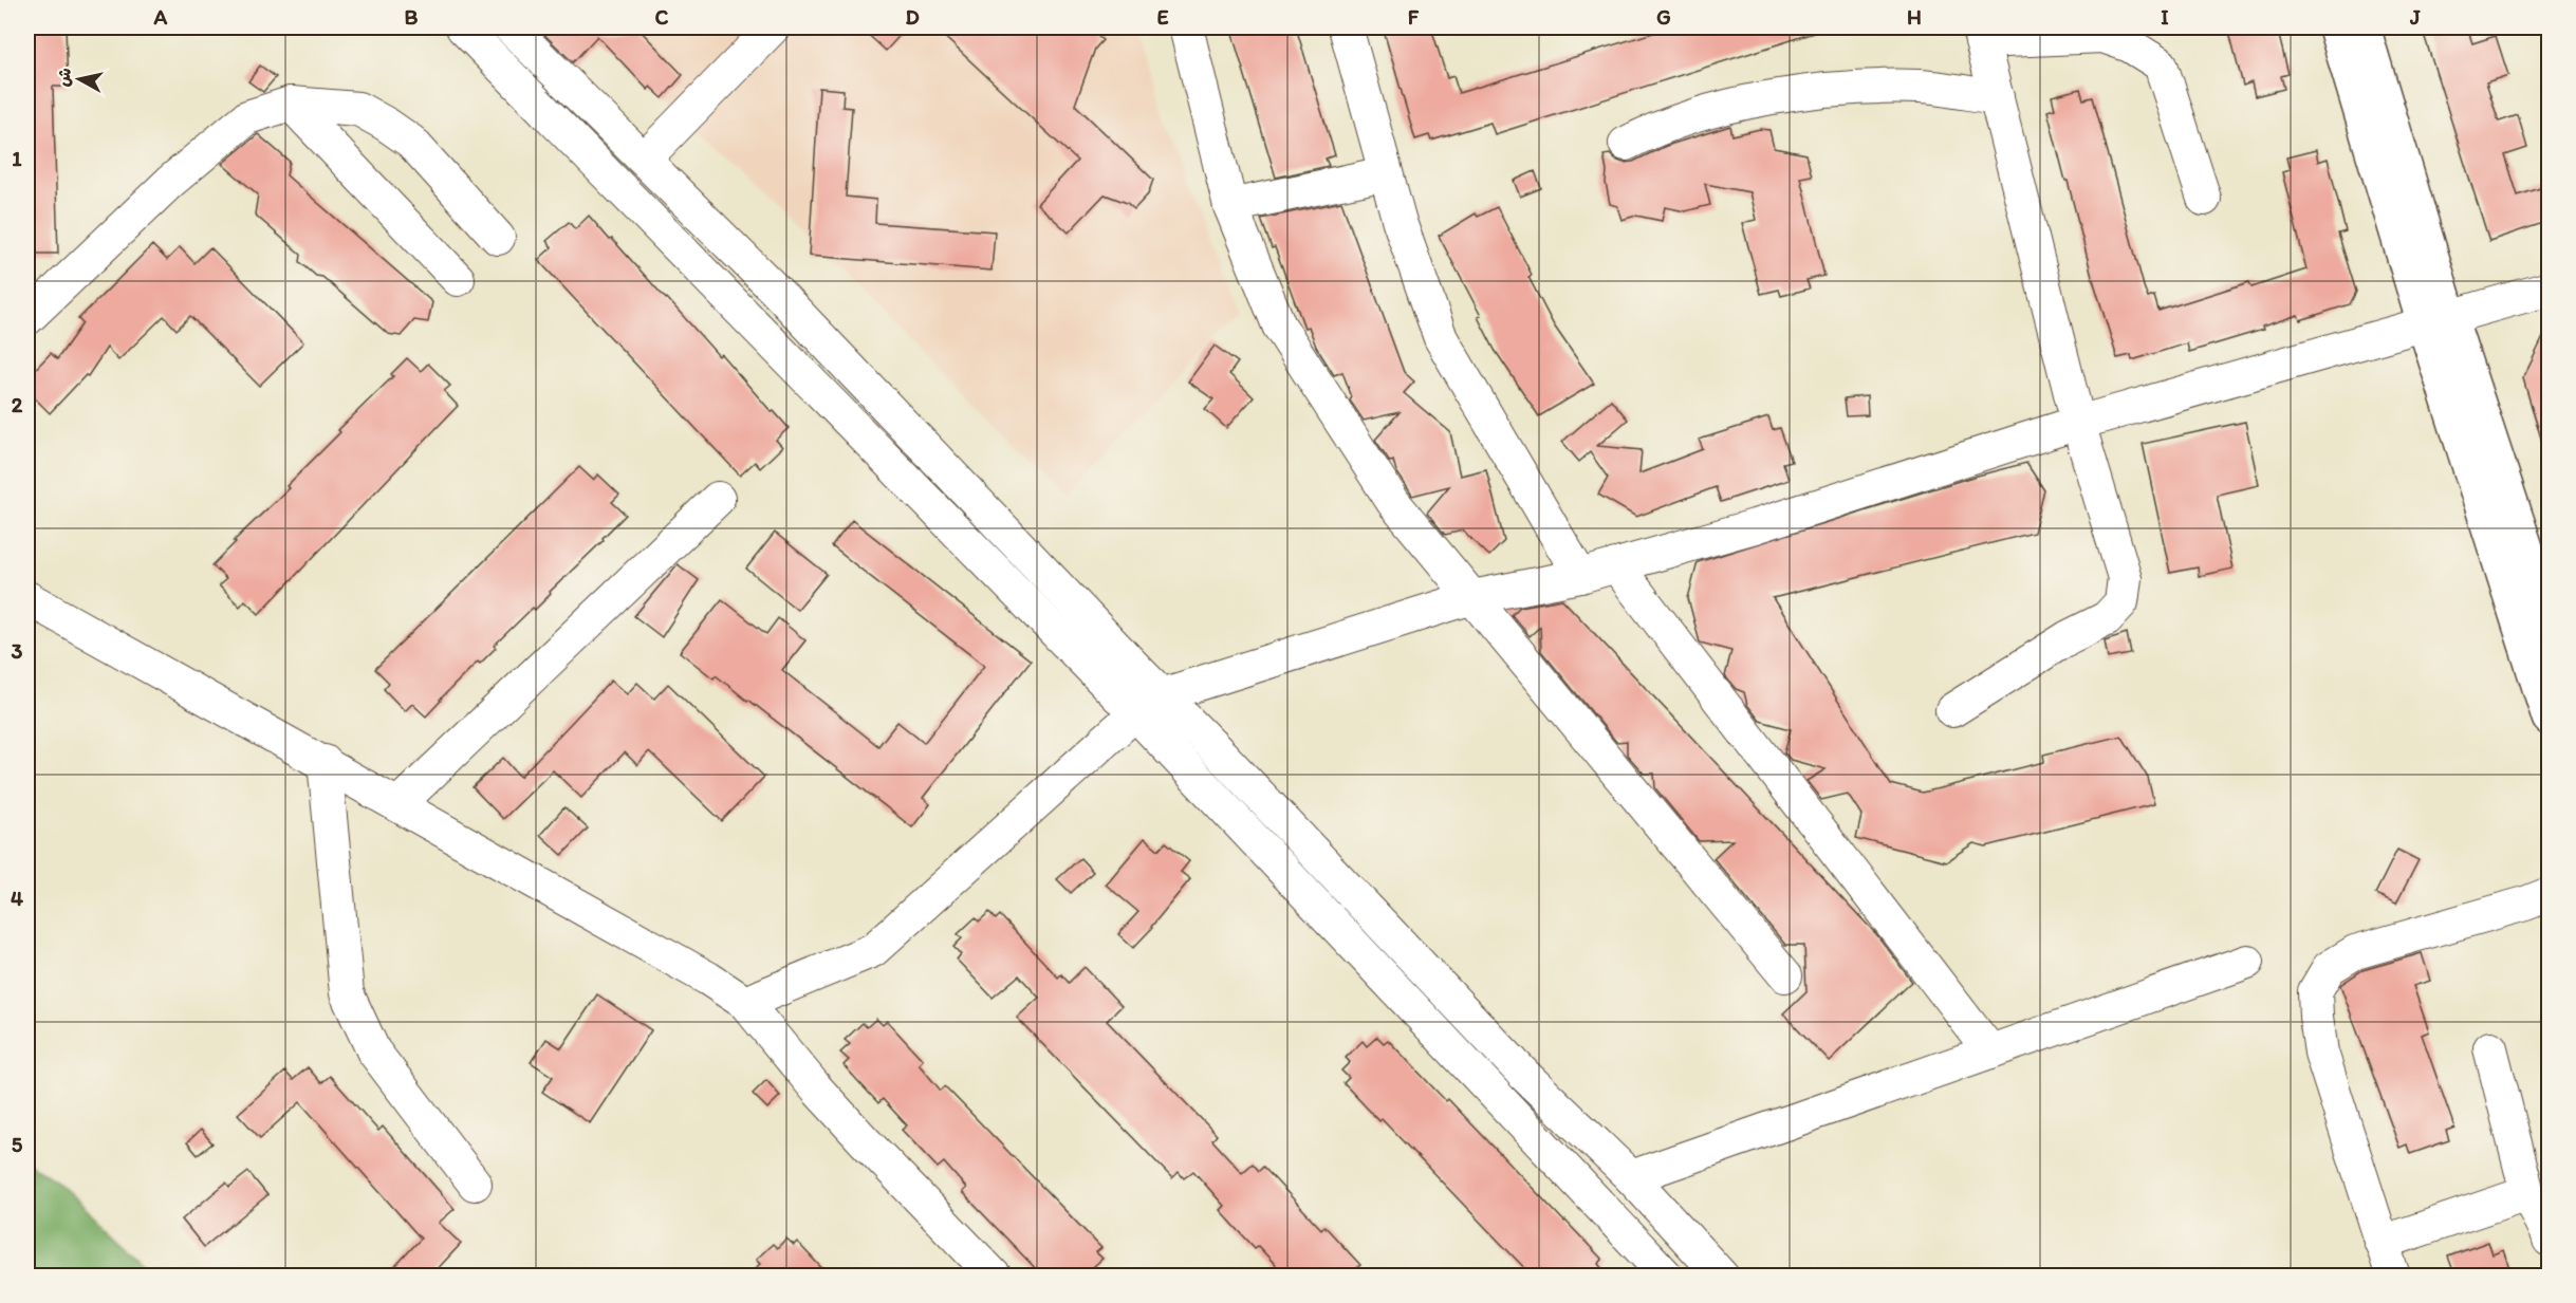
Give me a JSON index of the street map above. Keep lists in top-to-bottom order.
{
  "north": "left",
  "grid": {
    "columns": [
      "A",
      "B",
      "C",
      "D",
      "E",
      "F",
      "G",
      "H",
      "I",
      "J"
    ],
    "rows": [
      "1",
      "2",
      "3",
      "4",
      "5"
    ]
  }
}
